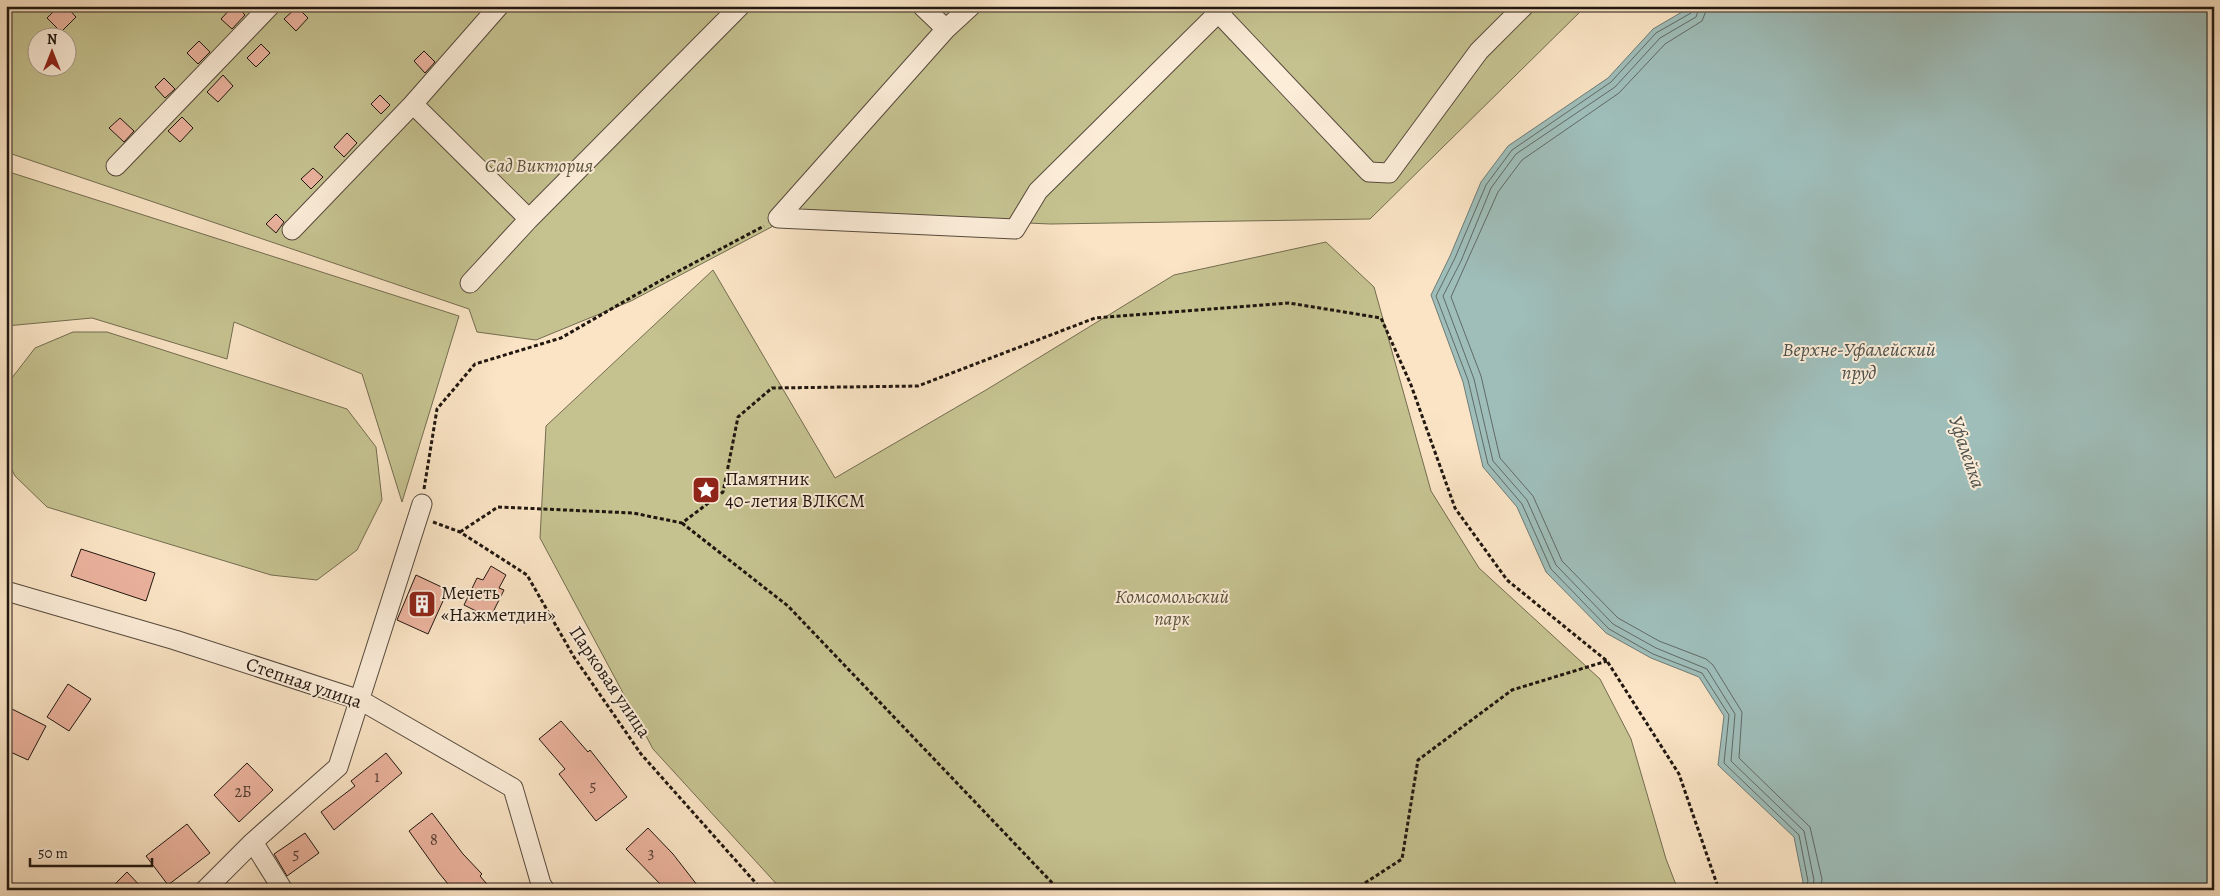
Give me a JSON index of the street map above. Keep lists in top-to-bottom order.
{
  "streets": {
    "street": ["Степная улица"],
    "path": ["Парковая улица"]
  },
  "water": ["Верхне-Уфалейский пруд", "Уфалейка"],
  "parks": ["Сад Виктория", "Комсомольский парк"],
  "places": {
    "place": ["Памятник 40-летия ВЛКСМ"],
    "building": ["Мечеть «Нажметдин»"]
  },
  "house_numbers": [
    "1",
    "5",
    "2Б",
    "8",
    "3",
    "5"
  ],
  "scale_bar": "50 m",
  "north": "top"
}
